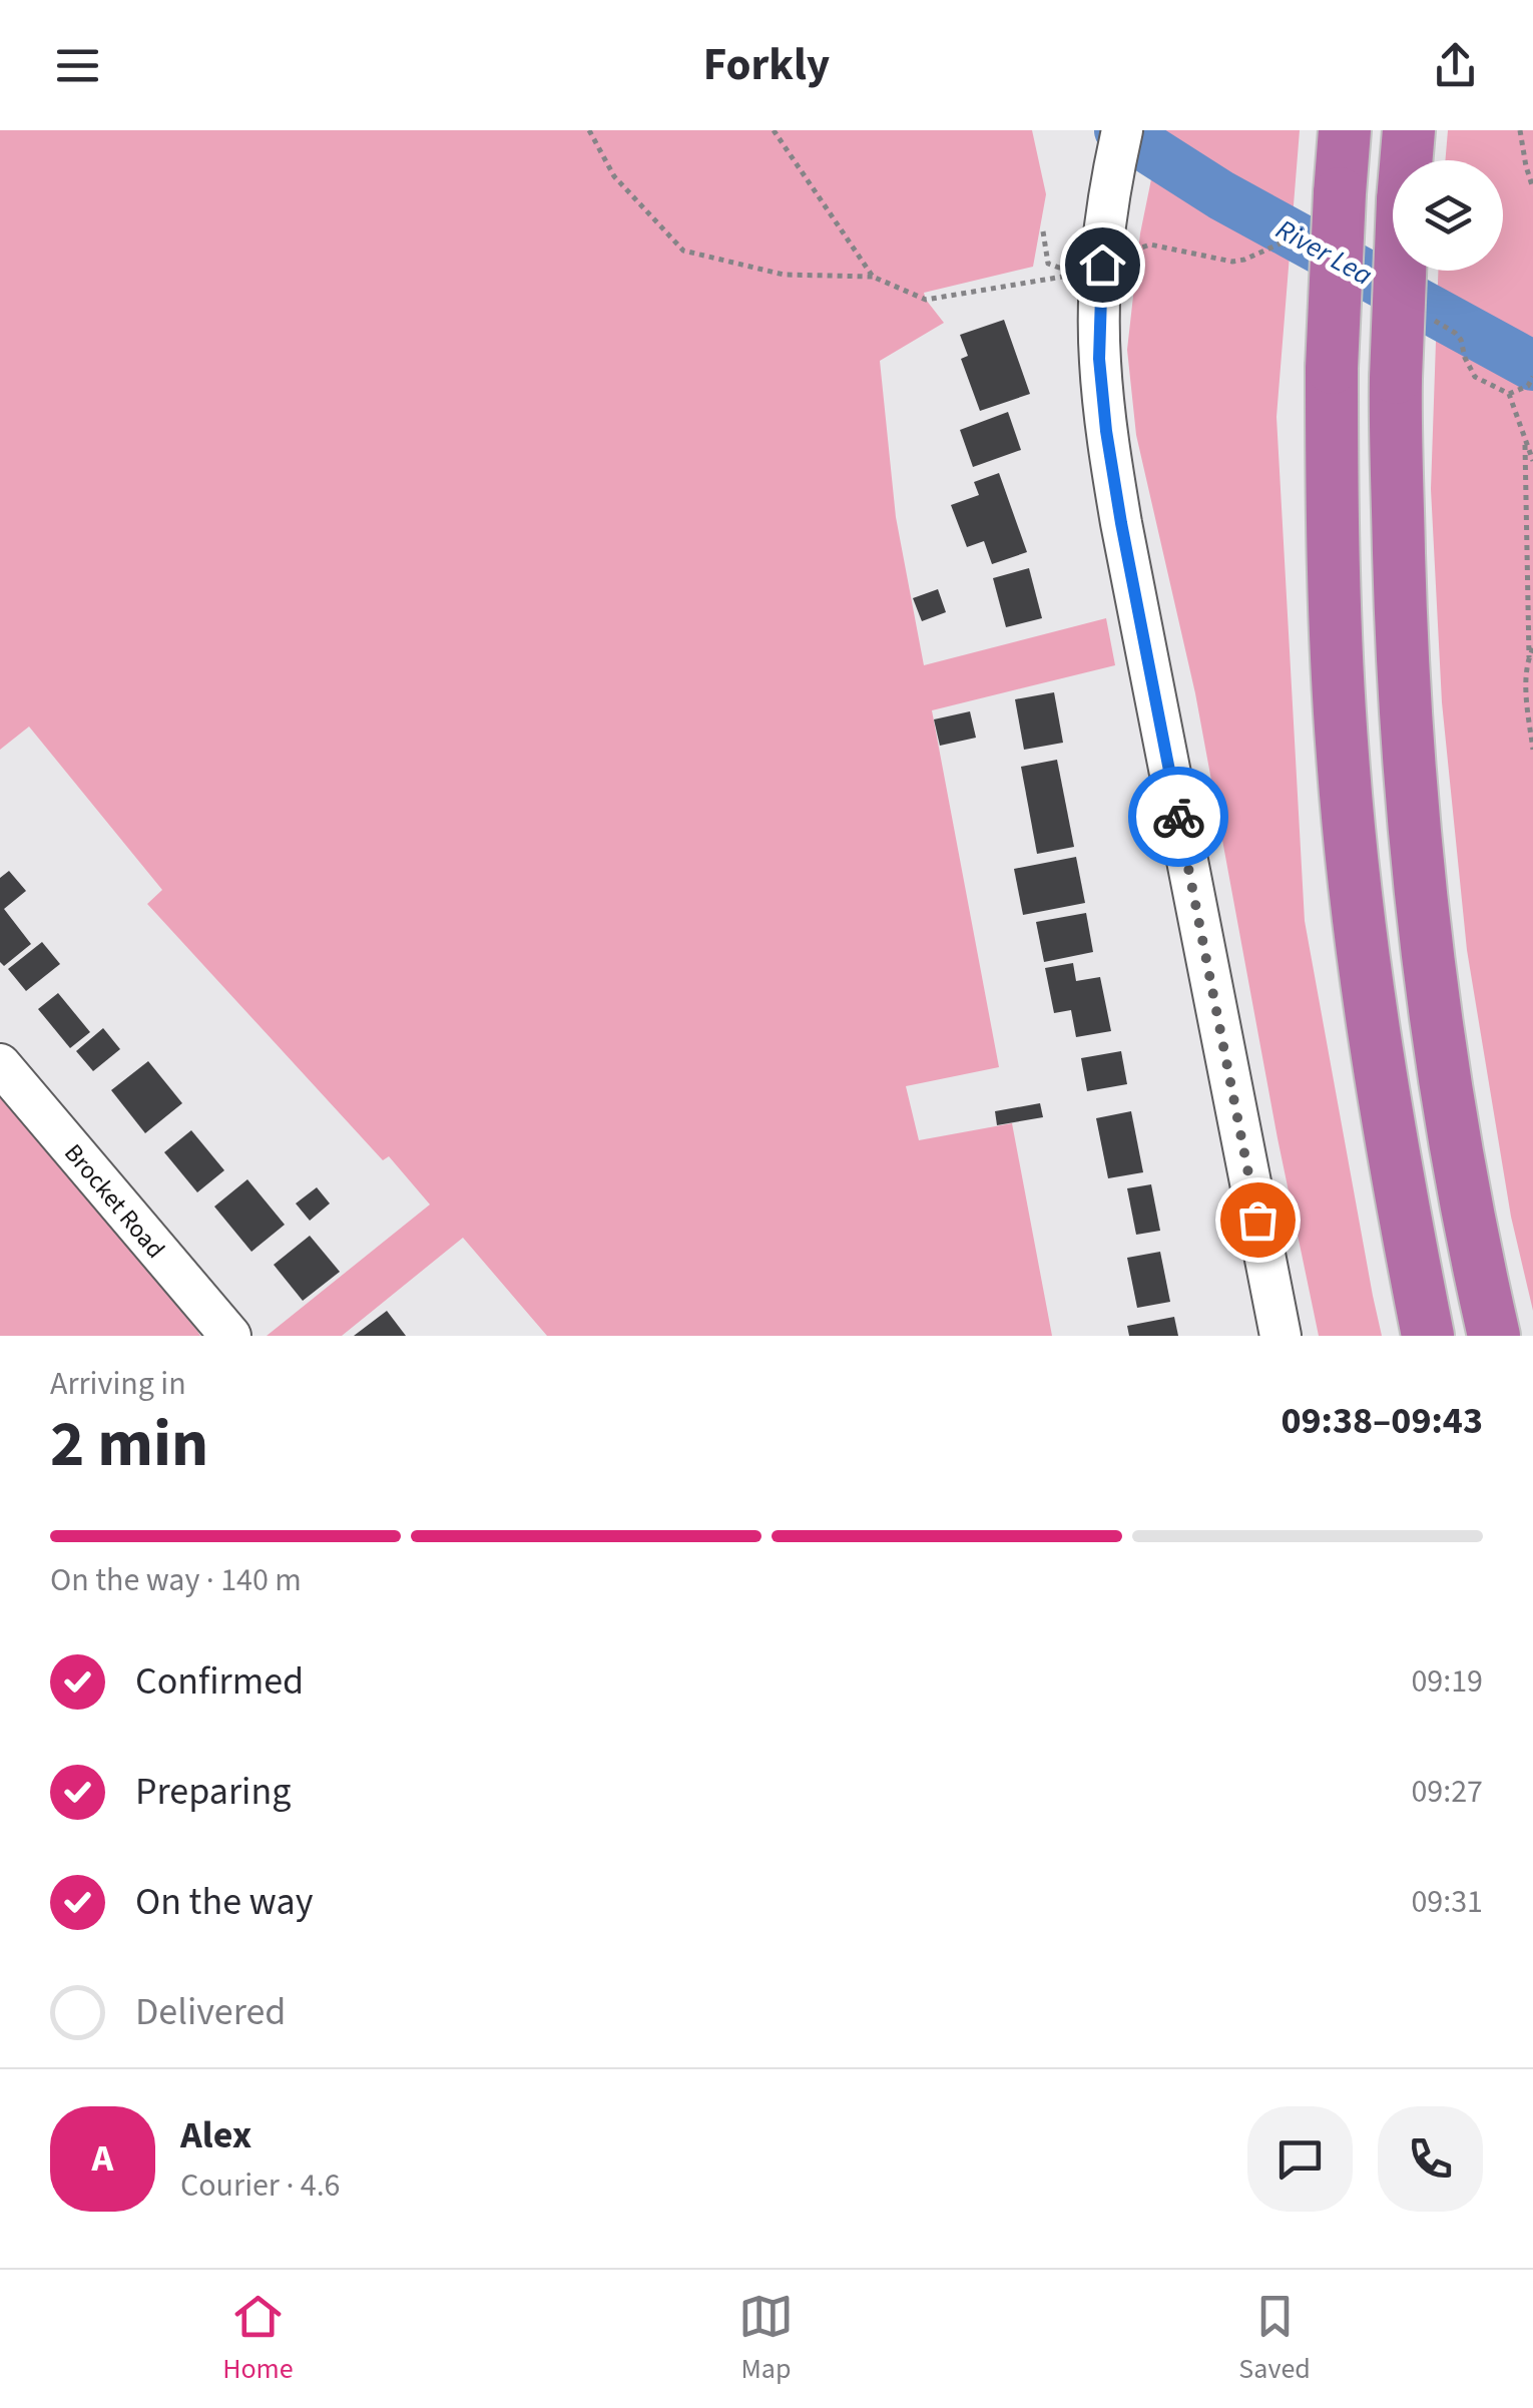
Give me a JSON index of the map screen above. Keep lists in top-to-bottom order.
{
  "streets": {
    "main road": ["Brocket Road"]
  },
  "water": ["River Lea"],
  "page": {
    "header": "Forkly",
    "heading": ["2 min", "Arriving in", "09:38–09:43"],
    "panel": ["Alex", "Courier · 4.6"],
    "bar": "On the way · 140 m",
    "list": [
      ["Confirmed", "09:19"],
      ["Preparing", "09:27"],
      ["On the way", "09:31"],
      "Delivered"
    ],
    "round": "A",
    "tabs": ["Home", "Map", "Saved"]
  }
}
